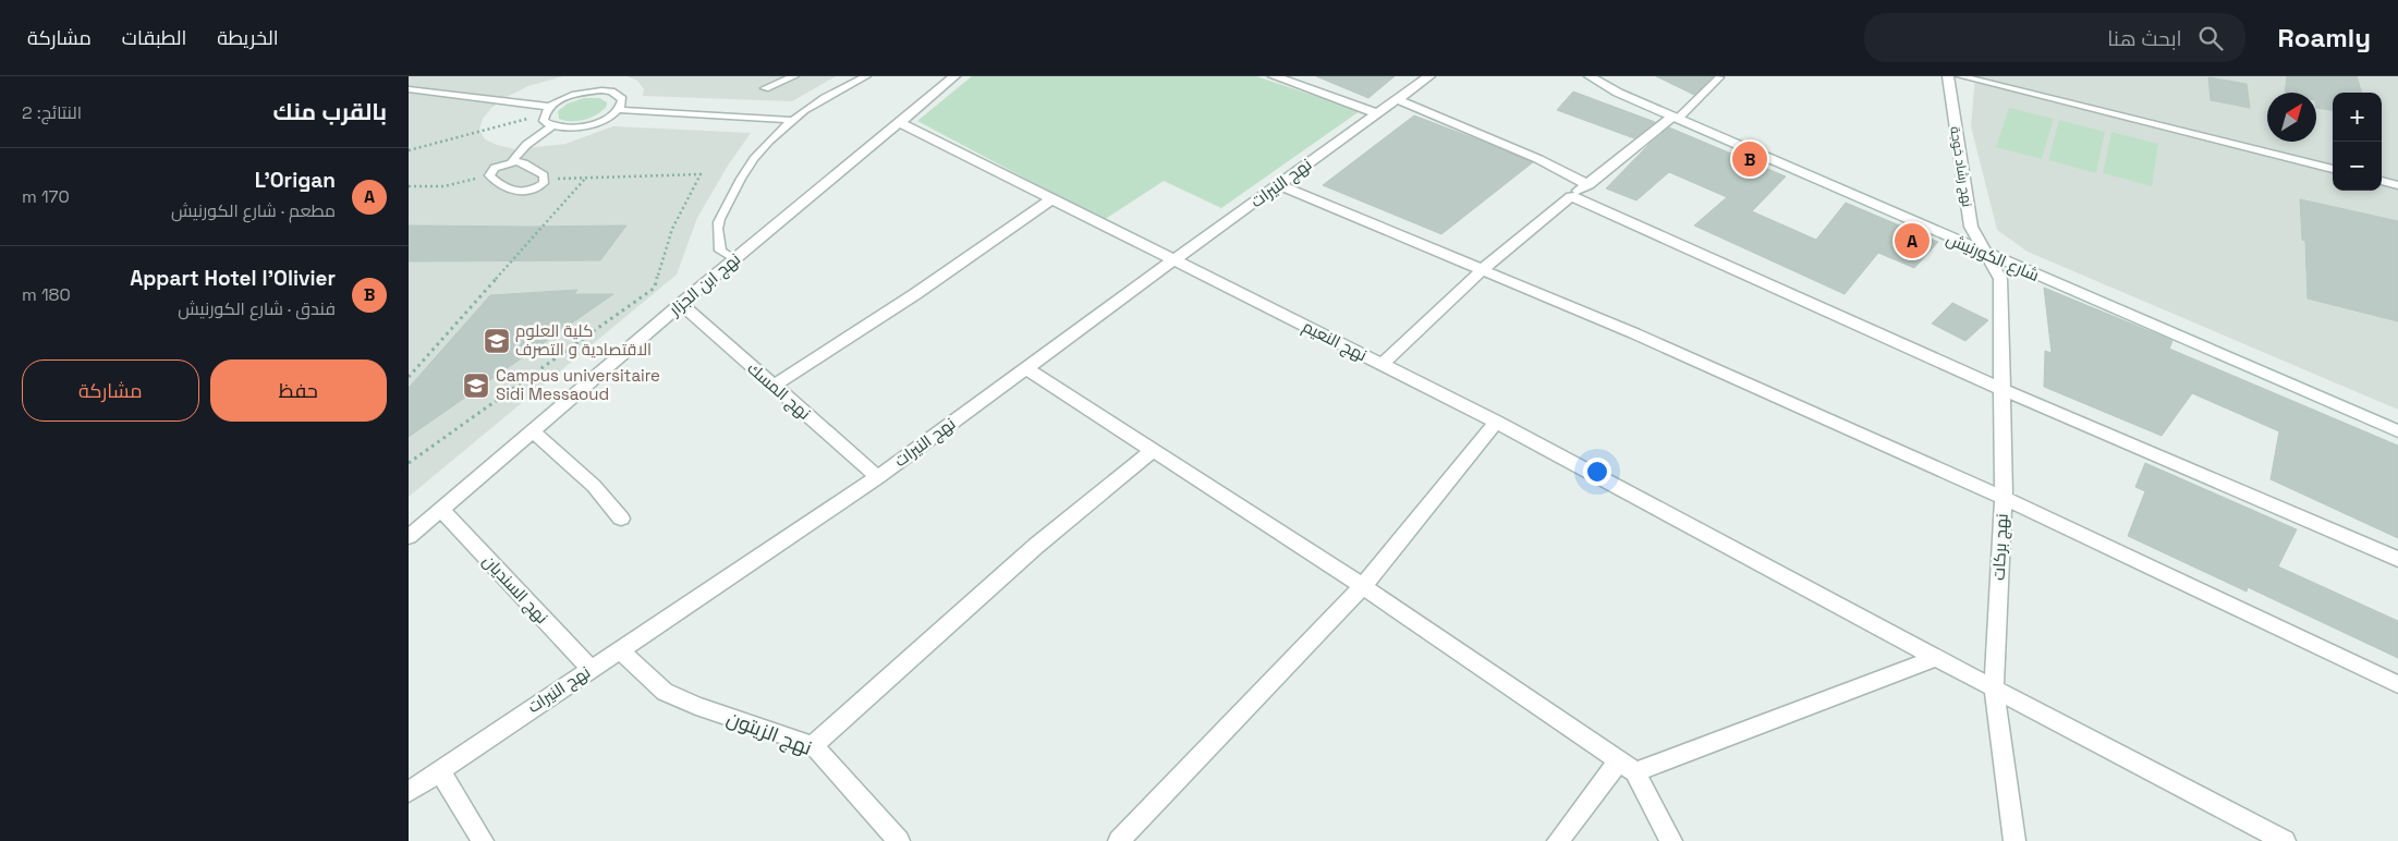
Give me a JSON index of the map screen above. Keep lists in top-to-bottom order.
{
  "streets": {
    "street": [
      "نهج رشاد خوجة",
      "نهج النيرات",
      "شارع الكورنيش",
      "نهج ابن الجزار",
      "نهج النعيم",
      "نهج المسك",
      "نهج بركات",
      "نهج السنديان",
      "نهج الزيتون"
    ]
  },
  "crossings": [
    ["نهج رشاد خوجة", "شارع الكورنيش"],
    ["نهج رشاد خوجة", "نهج بركات"],
    ["نهج النيرات", "نهج النعيم"],
    ["نهج النيرات", "نهج المسك"],
    ["نهج النيرات", "نهج السنديان"],
    ["نهج النيرات", "نهج الزيتون"],
    ["شارع الكورنيش", "نهج بركات"],
    ["نهج ابن الجزار", "نهج النعيم"],
    ["نهج ابن الجزار", "نهج المسك"],
    ["نهج ابن الجزار", "نهج السنديان"],
    ["نهج النعيم", "نهج بركات"]
  ],
  "places": {
    "school or university": ["كلية العلوم الاقتصادية و التصرف", "Campus universitaire Sidi Messaoud"]
  },
  "north": "top right",
  "page": {
    "header": "Roamly",
    "search": "ابحث هنا",
    "nav": ["الخريطة", "الطبقات", "مشاركة"],
    "heading": ["بالقرب منك", "النتائج: 2"],
    "map_buttons": ["+", "−"],
    "pins": ["B", "A"],
    "list": [
      {
        "mark": "A",
        "name": "L'Origan",
        "note": "مطعم · شارع الكورنيش",
        "value": "170 m"
      },
      {
        "mark": "B",
        "name": "Appart Hotel l'Olivier",
        "note": "فندق · شارع الكورنيش",
        "value": "180 m"
      }
    ],
    "buttons": ["حفظ", "مشاركة"]
  }
}
